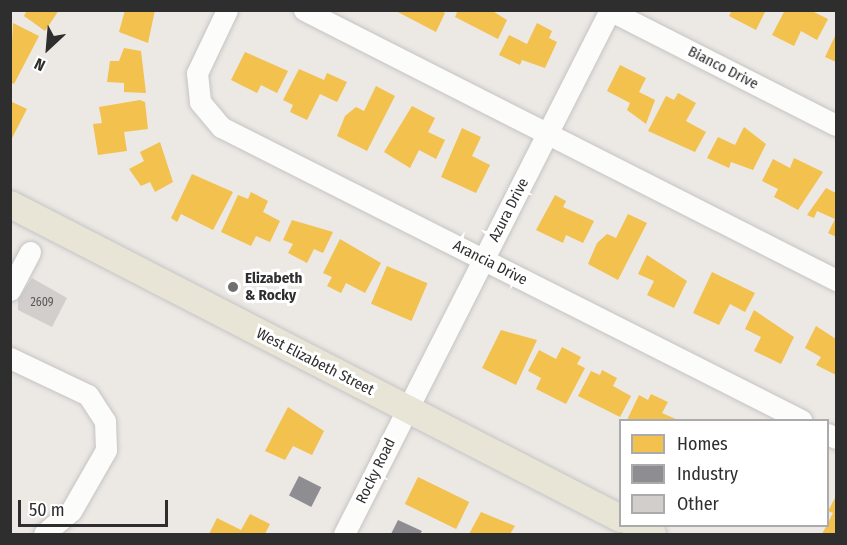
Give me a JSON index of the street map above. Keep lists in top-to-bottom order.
{
  "streets": {
    "main road": ["West Elizabeth Street"],
    "street": [
      "Bianco Drive",
      "Azura Drive",
      "Arancia Drive",
      "Rocky Road"
    ]
  },
  "crossings": [
    ["Bianco Drive", "Azura Drive"],
    ["Azura Drive", "Arancia Drive"],
    ["Azura Drive", "West Elizabeth Street"],
    ["Azura Drive", "Rocky Road"],
    ["West Elizabeth Street", "Rocky Road"]
  ],
  "places": ["Elizabeth & Rocky"],
  "house_numbers": ["2609"],
  "legend": ["Homes", "Industry", "Other"],
  "scale_bar": "50 m",
  "north": "bottom left"
}
